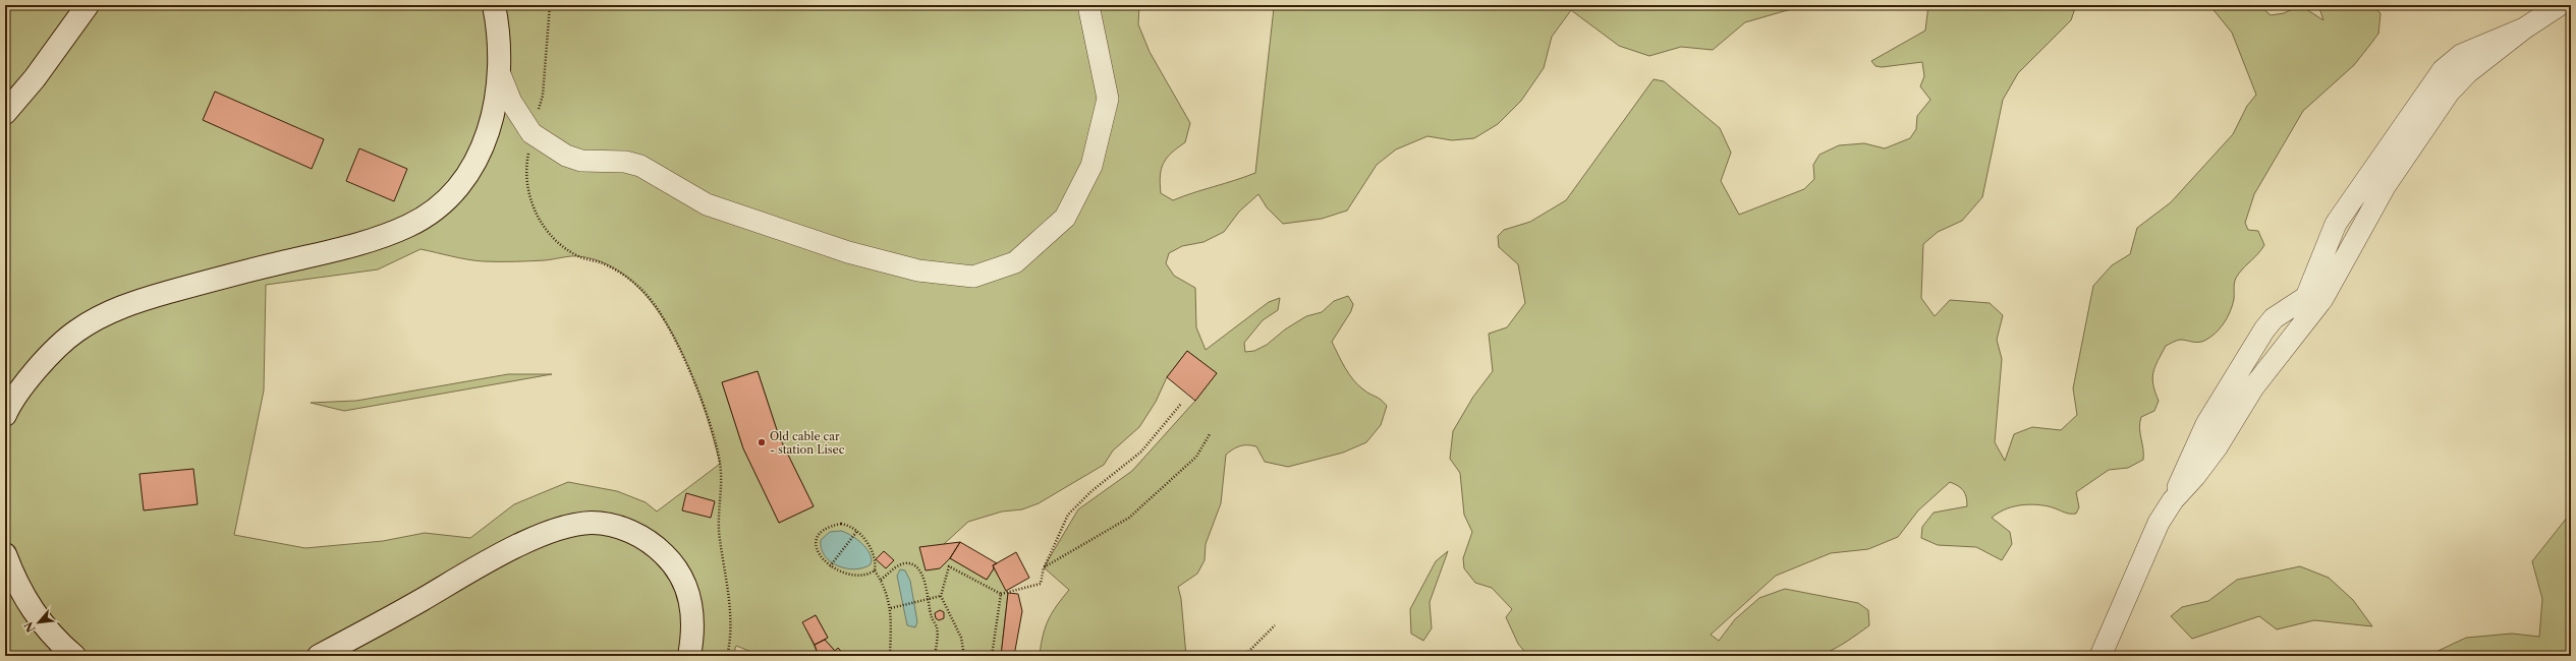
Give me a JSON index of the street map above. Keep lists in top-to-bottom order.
{
  "places": ["Old cable car - station Lisec"],
  "north": "bottom left"
}
